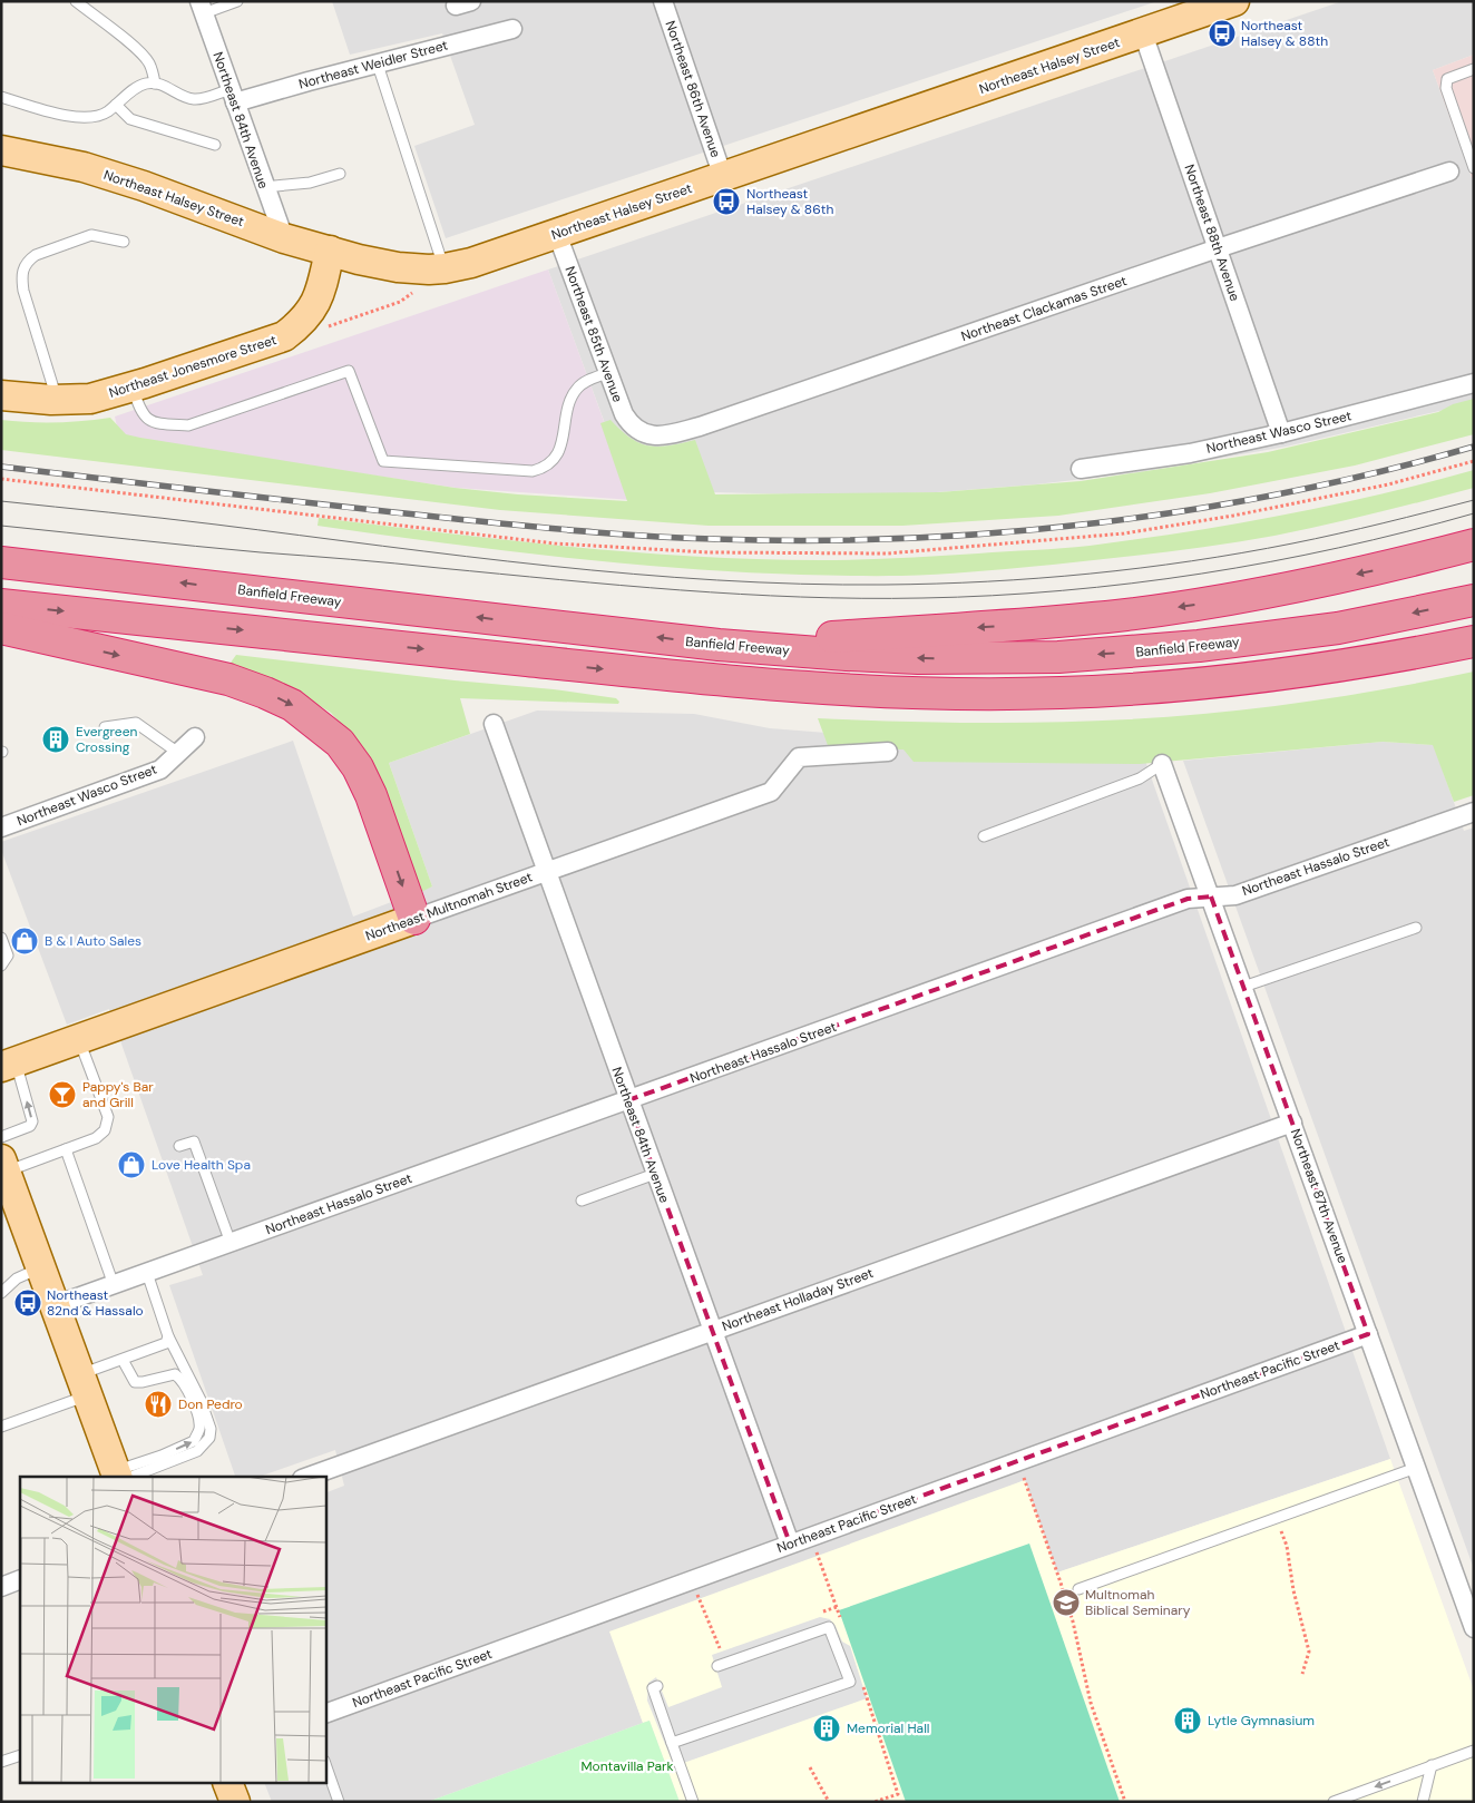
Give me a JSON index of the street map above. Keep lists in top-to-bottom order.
{
  "streets": {
    "highway": ["Banfield Freeway"],
    "main road": ["Northeast Halsey Street", "Northeast Jonesmore Street", "Northeast Multnomah Street"],
    "street": [
      "Northeast Weidler Street",
      "Northeast 86th Avenue",
      "Northeast 84th Avenue",
      "Northeast 88th Avenue",
      "Northeast Clackamas Street",
      "Northeast 85th Avenue",
      "Northeast Wasco Street",
      "Northeast Hassalo Street",
      "Northeast 87th Avenue",
      "Northeast Holladay Street",
      "Northeast Pacific Street"
    ]
  },
  "crossings": [
    ["Northeast Weidler Street", "Northeast 84th Avenue"],
    ["Northeast Halsey Street", "Northeast 86th Avenue"],
    ["Northeast Halsey Street", "Northeast 84th Avenue"],
    ["Northeast Halsey Street", "Northeast 88th Avenue"],
    ["Northeast Halsey Street", "Northeast 85th Avenue"],
    ["Northeast Halsey Street", "Northeast Jonesmore Street"],
    ["Northeast 84th Avenue", "Northeast Hassalo Street"],
    ["Northeast 84th Avenue", "Northeast Multnomah Street"],
    ["Northeast 84th Avenue", "Northeast Holladay Street"],
    ["Northeast 84th Avenue", "Northeast Pacific Street"],
    ["Northeast 88th Avenue", "Northeast Clackamas Street"],
    ["Northeast 88th Avenue", "Northeast Wasco Street"],
    ["Northeast Clackamas Street", "Northeast 85th Avenue"],
    ["Northeast Hassalo Street", "Northeast 87th Avenue"],
    ["Northeast 87th Avenue", "Northeast Holladay Street"],
    ["Northeast 87th Avenue", "Northeast Pacific Street"]
  ],
  "parks": ["Montavilla Park"],
  "places": {
    "bus stop": ["Northeast Halsey & 88th", "Northeast Halsey & 86th", "Northeast 82nd & Hassalo"],
    "building": ["Evergreen Crossing", "Lytle Gymnasium", "Memorial Hall"],
    "shop": ["B & I Auto Sales", "Love Health Spa"],
    "bar": ["Pappy's Bar and Grill"],
    "restaurant": ["Don Pedro"],
    "school or university": ["Multnomah Biblical Seminary"]
  }
}
